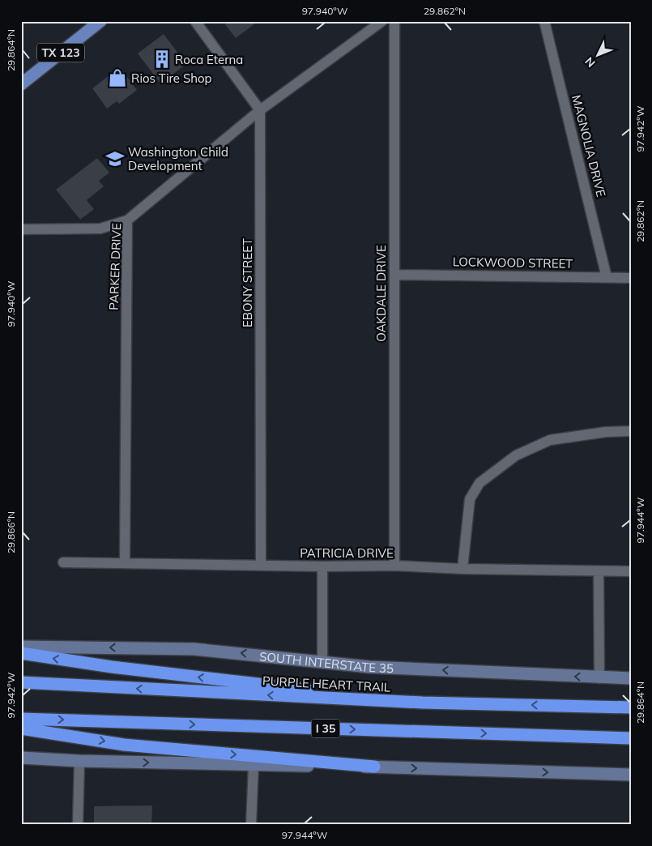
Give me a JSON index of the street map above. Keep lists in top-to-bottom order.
{
  "streets": {
    "highway": ["PURPLE HEART TRAIL", "I 35"],
    "main road": ["TX 123", "SOUTH INTERSTATE 35"],
    "street": [
      "MAGNOLIA DRIVE",
      "LOCKWOOD STREET",
      "PARKER DRIVE",
      "EBONY STREET",
      "OAKDALE DRIVE",
      "PATRICIA DRIVE"
    ]
  },
  "crossings": [
    ["MAGNOLIA DRIVE", "LOCKWOOD STREET"],
    ["LOCKWOOD STREET", "OAKDALE DRIVE"],
    ["PARKER DRIVE", "EBONY STREET"],
    ["PARKER DRIVE", "PATRICIA DRIVE"],
    ["EBONY STREET", "PATRICIA DRIVE"],
    ["OAKDALE DRIVE", "PATRICIA DRIVE"]
  ],
  "places": {
    "building": ["Roca Eterna"],
    "shop": ["Rios Tire Shop"],
    "school or university": ["Washington Child Development"]
  },
  "north": "bottom left",
  "coordinates": [
    "97.940°W",
    "29.862°N",
    "29.864°N",
    "97.942°W",
    "97.944°W",
    "29.866°N"
  ]
}
